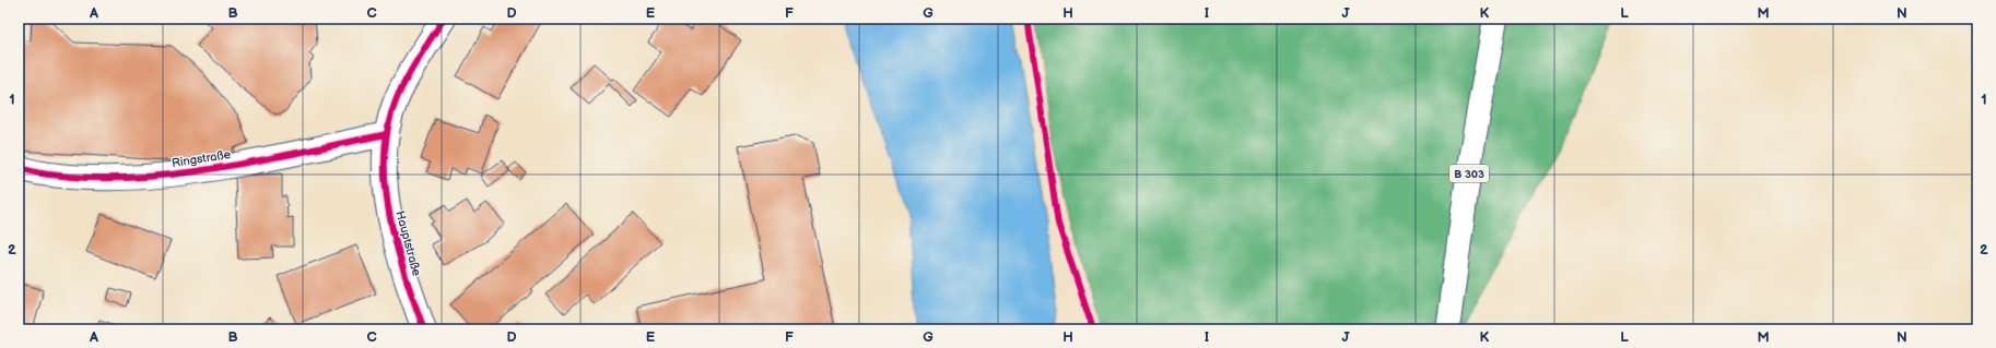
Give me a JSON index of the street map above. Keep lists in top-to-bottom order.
{
  "streets": {
    "street": ["Ringstraße", "B 303", "Hauptstraße"]
  },
  "crossings": [
    ["Ringstraße", "Hauptstraße"]
  ],
  "grid": {
    "columns": [
      "A",
      "B",
      "C",
      "D",
      "E",
      "F",
      "G",
      "H",
      "I",
      "J",
      "K",
      "L",
      "M",
      "N"
    ],
    "rows": ["1", "2"]
  }
}
